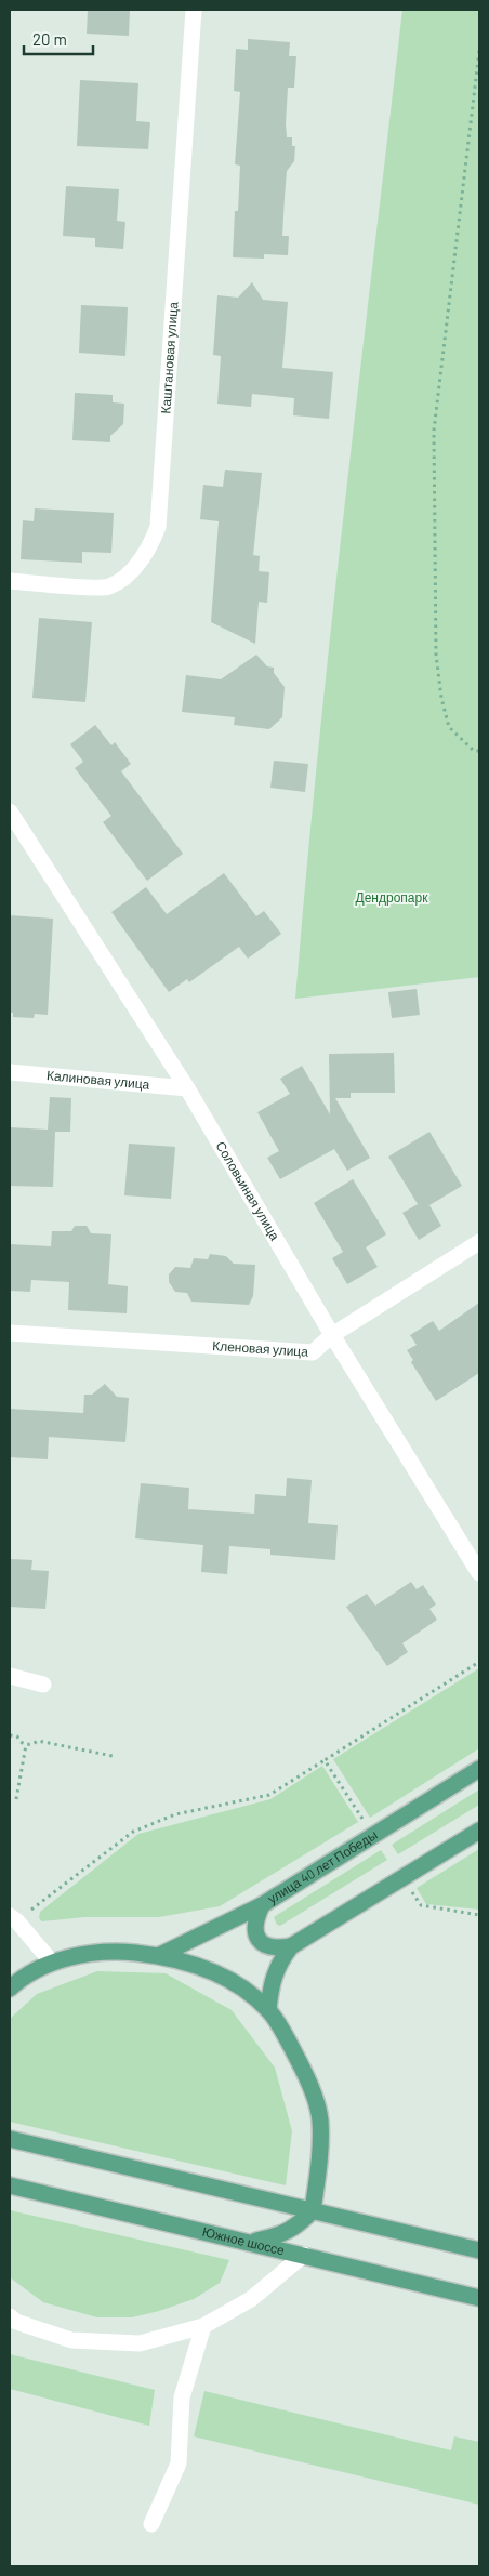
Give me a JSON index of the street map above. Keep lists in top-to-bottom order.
{
  "streets": {
    "main road": ["улица 40 лет Победы", "Южное шоссе"],
    "street": [
      "Каштановая улица",
      "Калиновая улица",
      "Соловьиная улица",
      "Кленовая улица"
    ]
  },
  "crossings": [
    ["Калиновая улица", "Соловьиная улица"],
    ["Соловьиная улица", "Кленовая улица"]
  ],
  "parks": ["Дендропарк"],
  "scale_bar": "20 m"
}
